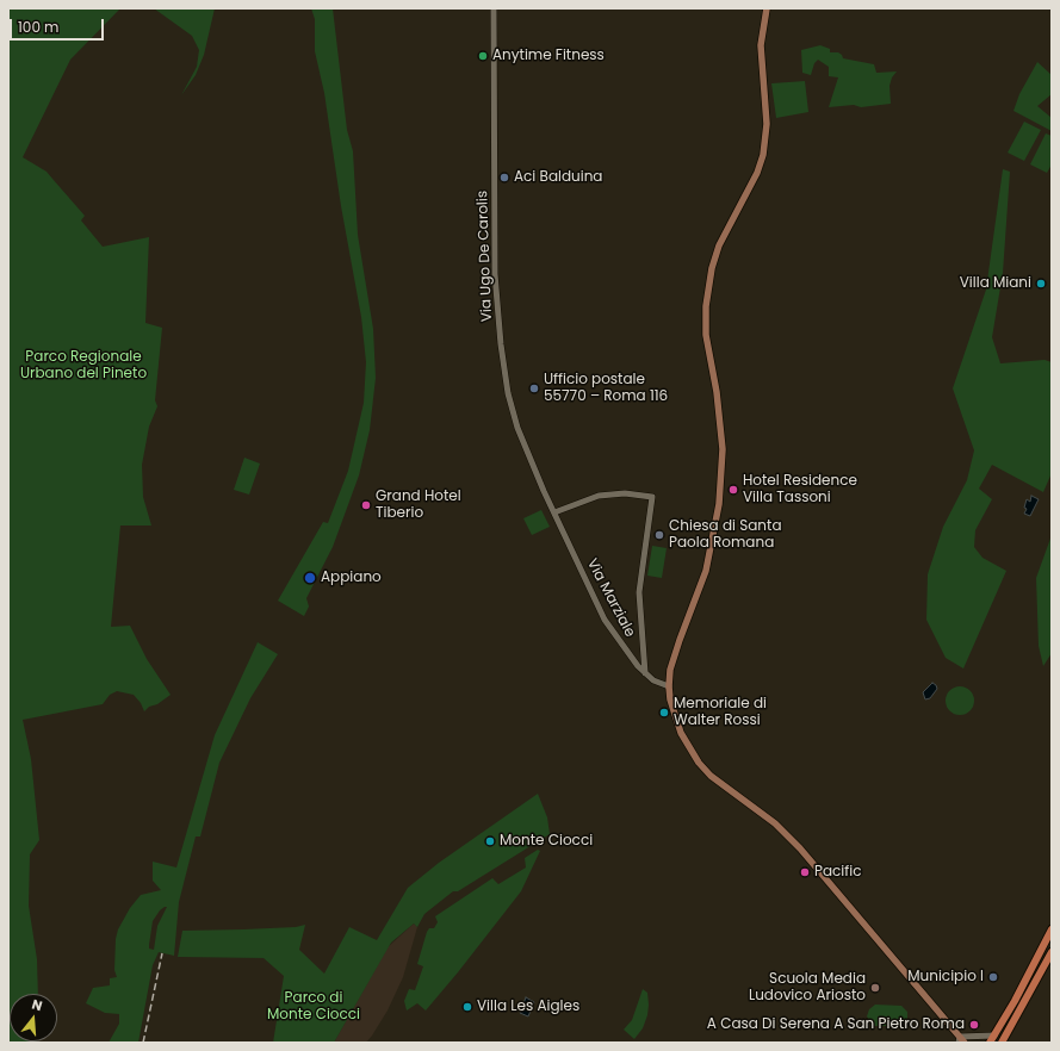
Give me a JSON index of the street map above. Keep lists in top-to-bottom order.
{
  "streets": {
    "street": ["Via Ugo De Carolis", "Via Marziale"]
  },
  "crossings": [
    ["Via Ugo De Carolis", "Via Marziale"]
  ],
  "parks": ["Parco Regionale Urbano del Pineto", "Parco di Monte Ciocci"],
  "places": [
    "Anytime Fitness",
    "Aci Balduina",
    "Villa Miani",
    "Ufficio postale 55770 – Roma 116",
    "Hotel Residence Villa Tassoni",
    "Grand Hotel Tiberio",
    "Chiesa di Santa Paola Romana",
    "Appiano",
    "Memoriale di Walter Rossi",
    "Monte Ciocci",
    "Pacific",
    "Municipio I",
    "Scuola Media Ludovico Ariosto",
    "Villa Les Aigles",
    "A Casa Di Serena A San Pietro Roma"
  ],
  "scale_bar": "100 m",
  "north": "top"
}
